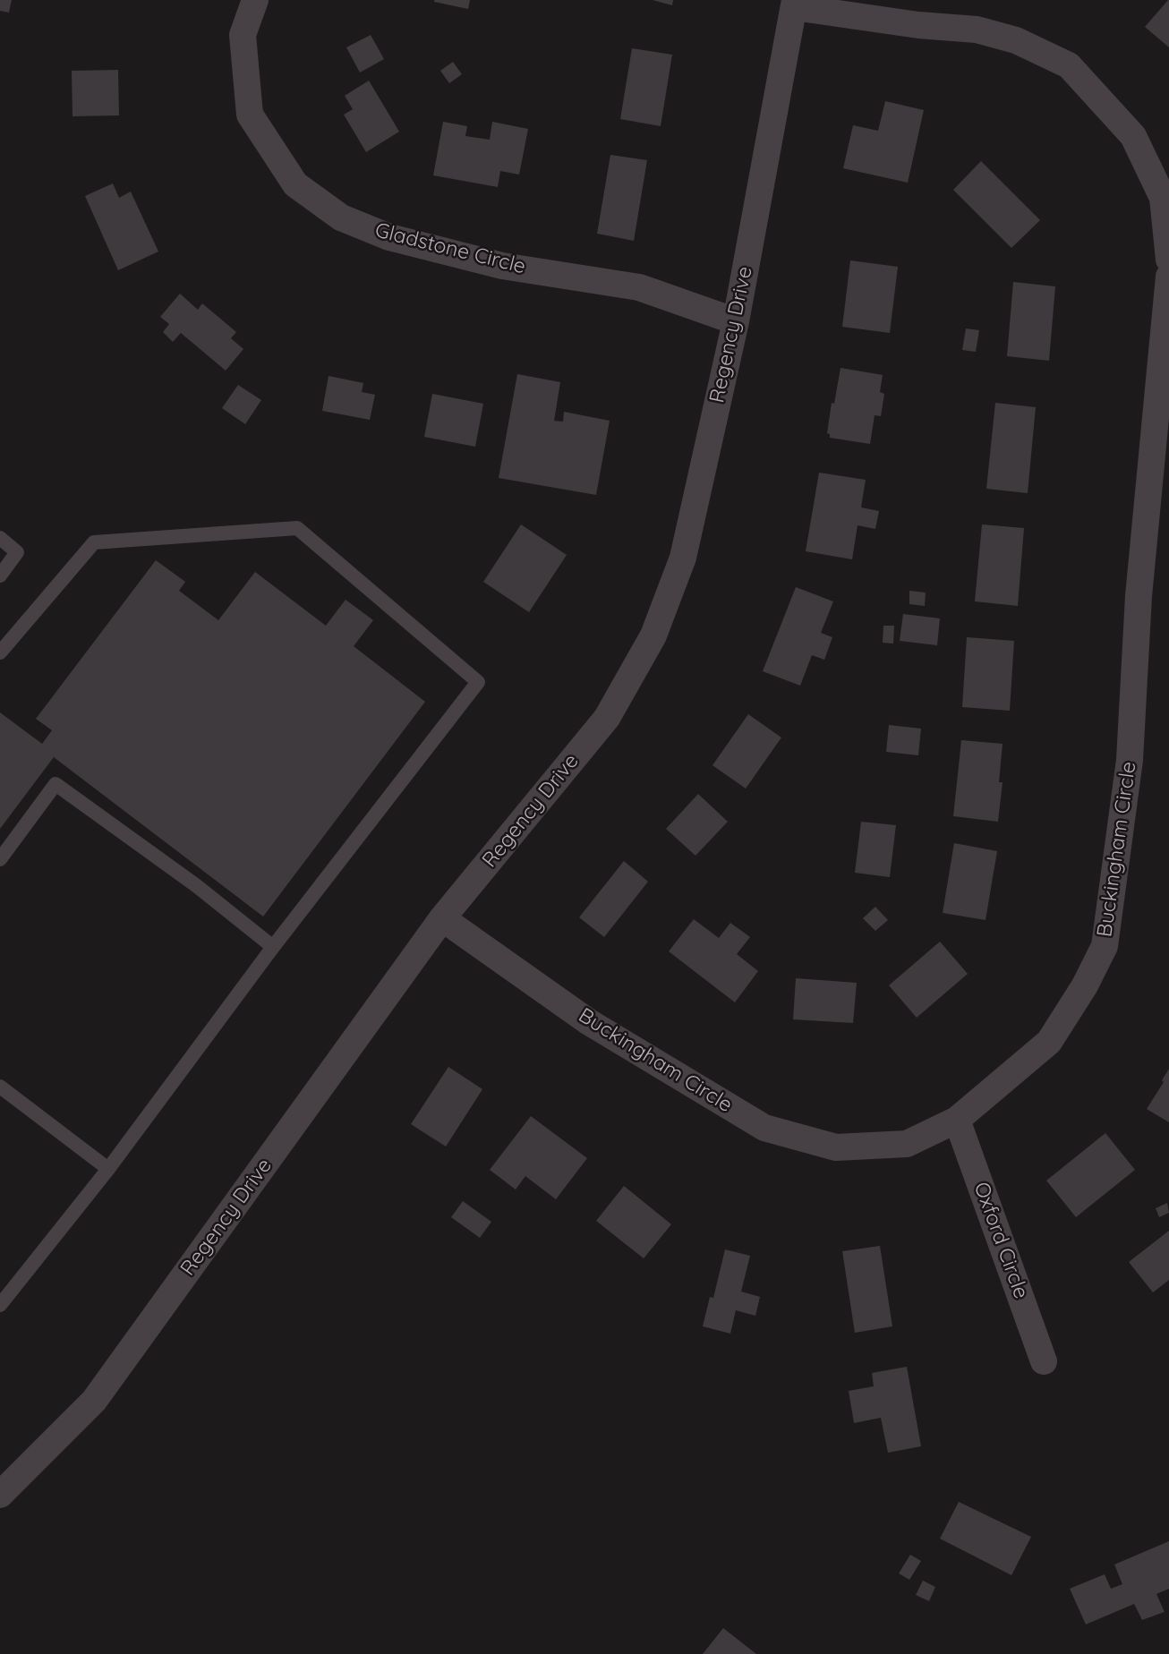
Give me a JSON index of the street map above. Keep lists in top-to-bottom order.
{
  "streets": {
    "street": [
      "Gladstone Circle",
      "Regency Drive",
      "Buckingham Circle",
      "Oxford Circle"
    ]
  },
  "crossings": [
    ["Gladstone Circle", "Regency Drive"],
    ["Regency Drive", "Buckingham Circle"],
    ["Buckingham Circle", "Oxford Circle"]
  ]
}
